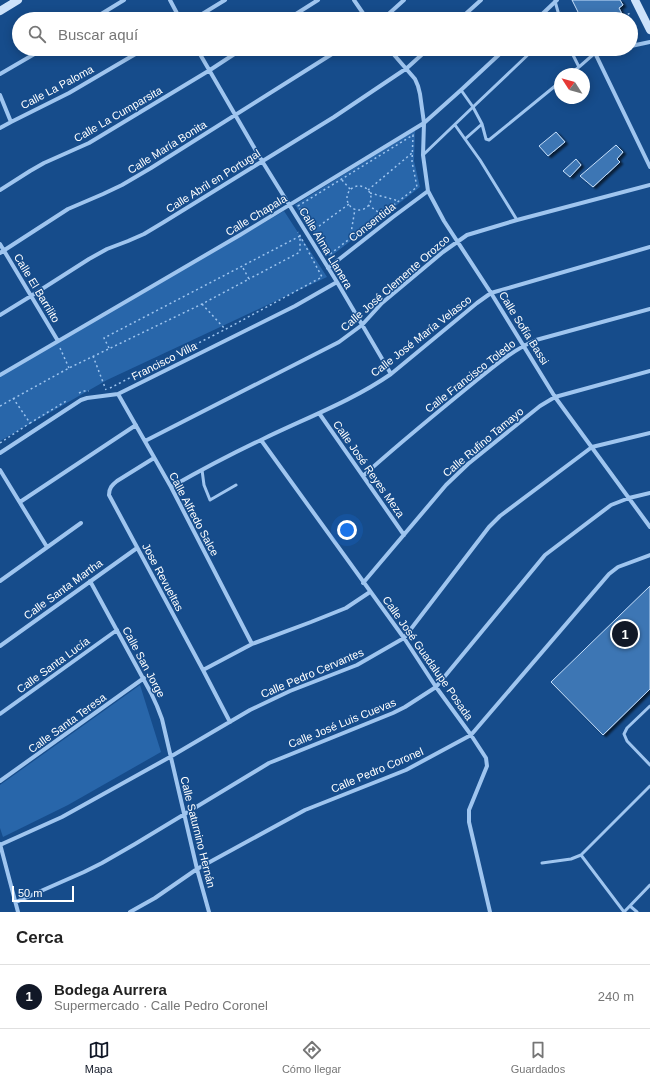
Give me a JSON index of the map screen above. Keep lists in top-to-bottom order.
{
  "streets": {
    "street": [
      "Calle La Paloma",
      "Calle La Cumparsita",
      "Calle María Bonita",
      "Calle Abril en Portugal",
      "Calle Chapala",
      "Consentida",
      "Calle Alma Llanera",
      "Calle José Clemente Orozco",
      "Calle El Barrilito",
      "Calle Sofía Bassi",
      "Calle José María Velasco",
      "Francisco Villa",
      "Calle Francisco Toledo",
      "Calle Rufino Tamayo",
      "Calle José Reyes Meza",
      "Calle Alfredo Salce",
      "Jose Revueltas",
      "Calle Santa Martha",
      "Calle José Guadalupe Posada",
      "Calle San Jorge",
      "Calle Santa Lucía",
      "Calle Pedro Cervantes",
      "Calle Santa Teresa",
      "Calle José Luis Cuevas",
      "Calle Pedro Coronel",
      "Calle Saturnino Hernán"
    ]
  },
  "crossings": [
    ["Calle La Cumparsita", "Calle Alma Llanera"],
    ["Calle María Bonita", "Calle Alma Llanera"],
    ["Calle María Bonita", "Calle El Barrilito"],
    ["Calle Abril en Portugal", "Calle Alma Llanera"],
    ["Calle Abril en Portugal", "Calle El Barrilito"],
    ["Calle Abril en Portugal", "Calle Sofía Bassi"],
    ["Calle Chapala", "Calle Alma Llanera"],
    ["Calle Chapala", "Calle El Barrilito"],
    ["Calle Chapala", "Calle Sofía Bassi"],
    ["Consentida", "Calle Alma Llanera"],
    ["Consentida", "Calle Sofía Bassi"],
    ["Calle Alma Llanera", "Calle José Clemente Orozco"],
    ["Calle Alma Llanera", "Calle José María Velasco"],
    ["Calle Alma Llanera", "Francisco Villa"],
    ["Calle José Clemente Orozco", "Calle Sofía Bassi"],
    ["Calle José Clemente Orozco", "Calle Alfredo Salce"],
    ["Calle Sofía Bassi", "Calle José María Velasco"],
    ["Calle Sofía Bassi", "Calle Francisco Toledo"],
    ["Calle Sofía Bassi", "Calle Rufino Tamayo"],
    ["Calle Sofía Bassi", "Calle Pedro Cervantes"],
    ["Calle Sofía Bassi", "Calle José Luis Cuevas"],
    ["Calle José María Velasco", "Calle José Reyes Meza"],
    ["Calle José María Velasco", "Calle Alfredo Salce"],
    ["Calle José María Velasco", "Calle José Guadalupe Posada"],
    ["Francisco Villa", "Calle Alfredo Salce"],
    ["Calle Francisco Toledo", "Calle José Reyes Meza"],
    ["Calle Rufino Tamayo", "Calle José Reyes Meza"],
    ["Calle Rufino Tamayo", "Calle José Guadalupe Posada"],
    ["Calle Alfredo Salce", "Jose Revueltas"],
    ["Jose Revueltas", "Calle Santa Martha"],
    ["Jose Revueltas", "Calle Pedro Cervantes"],
    ["Calle Santa Martha", "Calle San Jorge"],
    ["Calle José Guadalupe Posada", "Calle Pedro Cervantes"],
    ["Calle José Guadalupe Posada", "Calle José Luis Cuevas"],
    ["Calle José Guadalupe Posada", "Calle Pedro Coronel"],
    ["Calle San Jorge", "Calle Santa Lucía"],
    ["Calle San Jorge", "Calle Pedro Cervantes"],
    ["Calle San Jorge", "Calle Santa Teresa"],
    ["Calle San Jorge", "Calle Saturnino Hernán"],
    ["Calle Pedro Cervantes", "Calle Saturnino Hernán"],
    ["Calle José Luis Cuevas", "Calle Saturnino Hernán"],
    ["Calle Pedro Coronel", "Calle Saturnino Hernán"]
  ],
  "scale_bar": "50 m",
  "north": "top left",
  "page": {
    "search": "Buscar aquí",
    "pins": "1",
    "scale": "50 m",
    "heading": "Cerca",
    "list": [
      {
        "mark": "1",
        "name": "Bodega Aurrera",
        "note": "Supermercado · Calle Pedro Coronel",
        "value": "240 m"
      }
    ],
    "nav": ["Mapa", "Cómo llegar", "Guardados"]
  }
}
